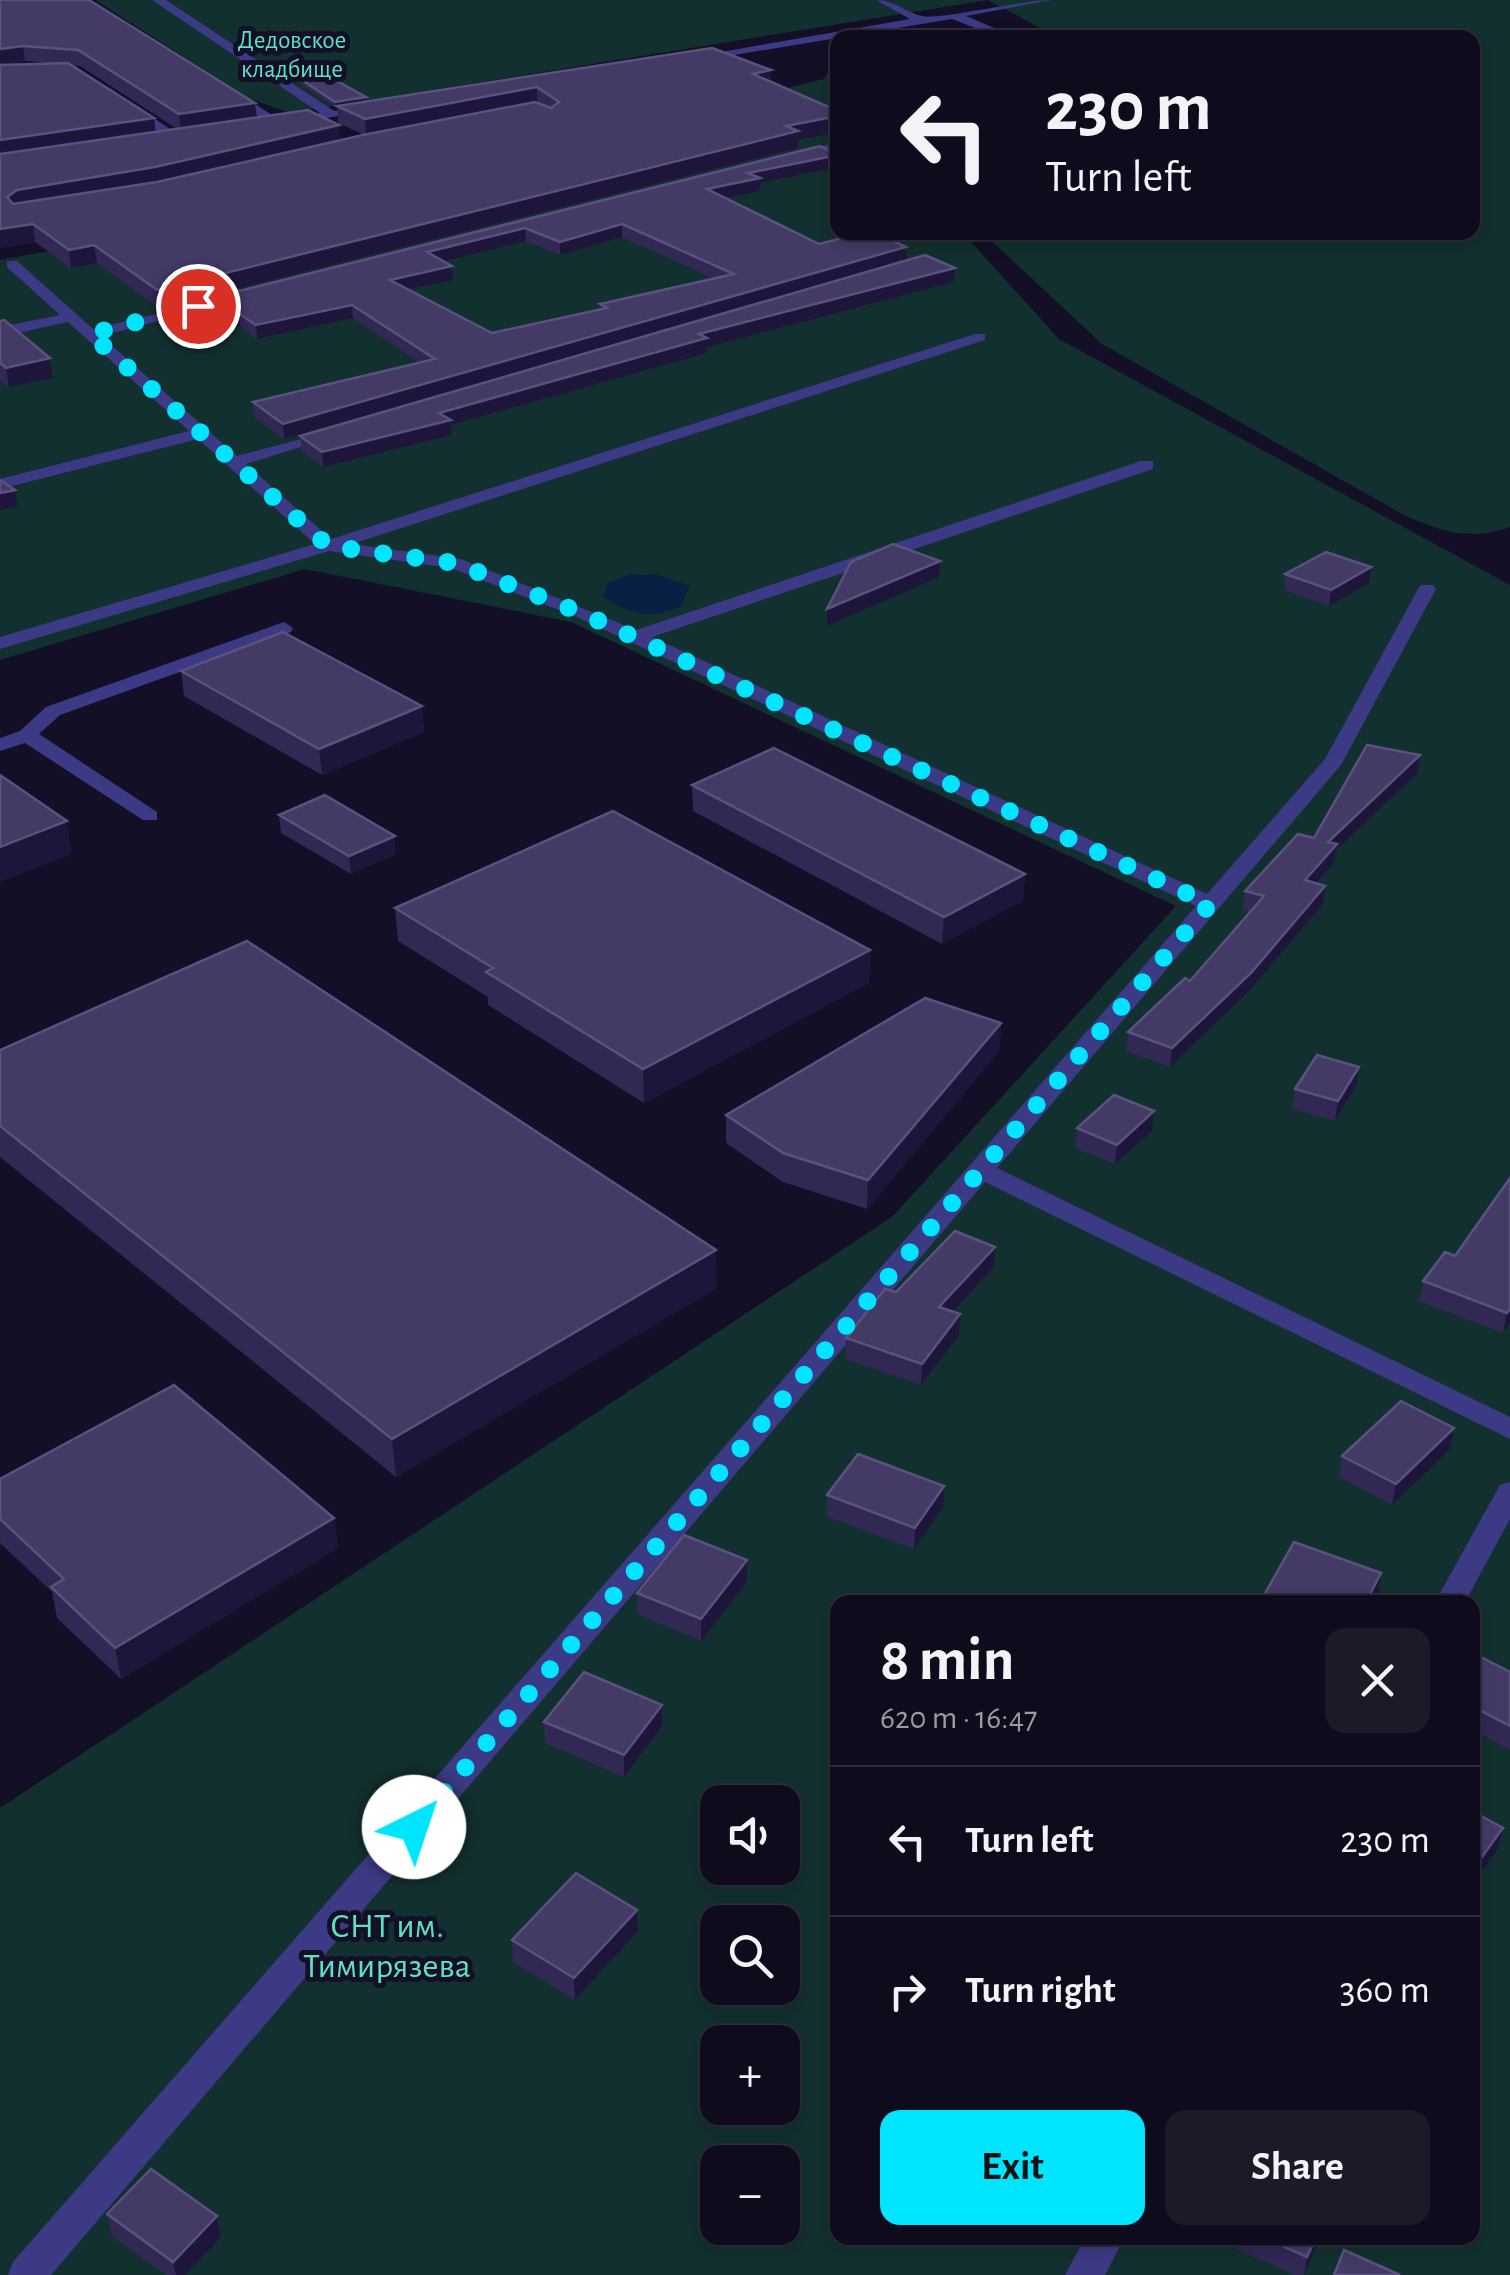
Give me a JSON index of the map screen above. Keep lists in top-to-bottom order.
{
  "parks": ["Дедовское кладбище", "СНТ им. Тимирязева"],
  "page": {
    "turn": ["230 m", "Turn left"],
    "heading": ["8 min", "620 m · 16:47"],
    "list": [
      {
        "name": "Turn left",
        "value": "230 m"
      },
      {
        "name": "Turn right",
        "value": "360 m"
      }
    ],
    "map_buttons": ["+", "−"],
    "buttons": ["Exit", "Share"]
  }
}
